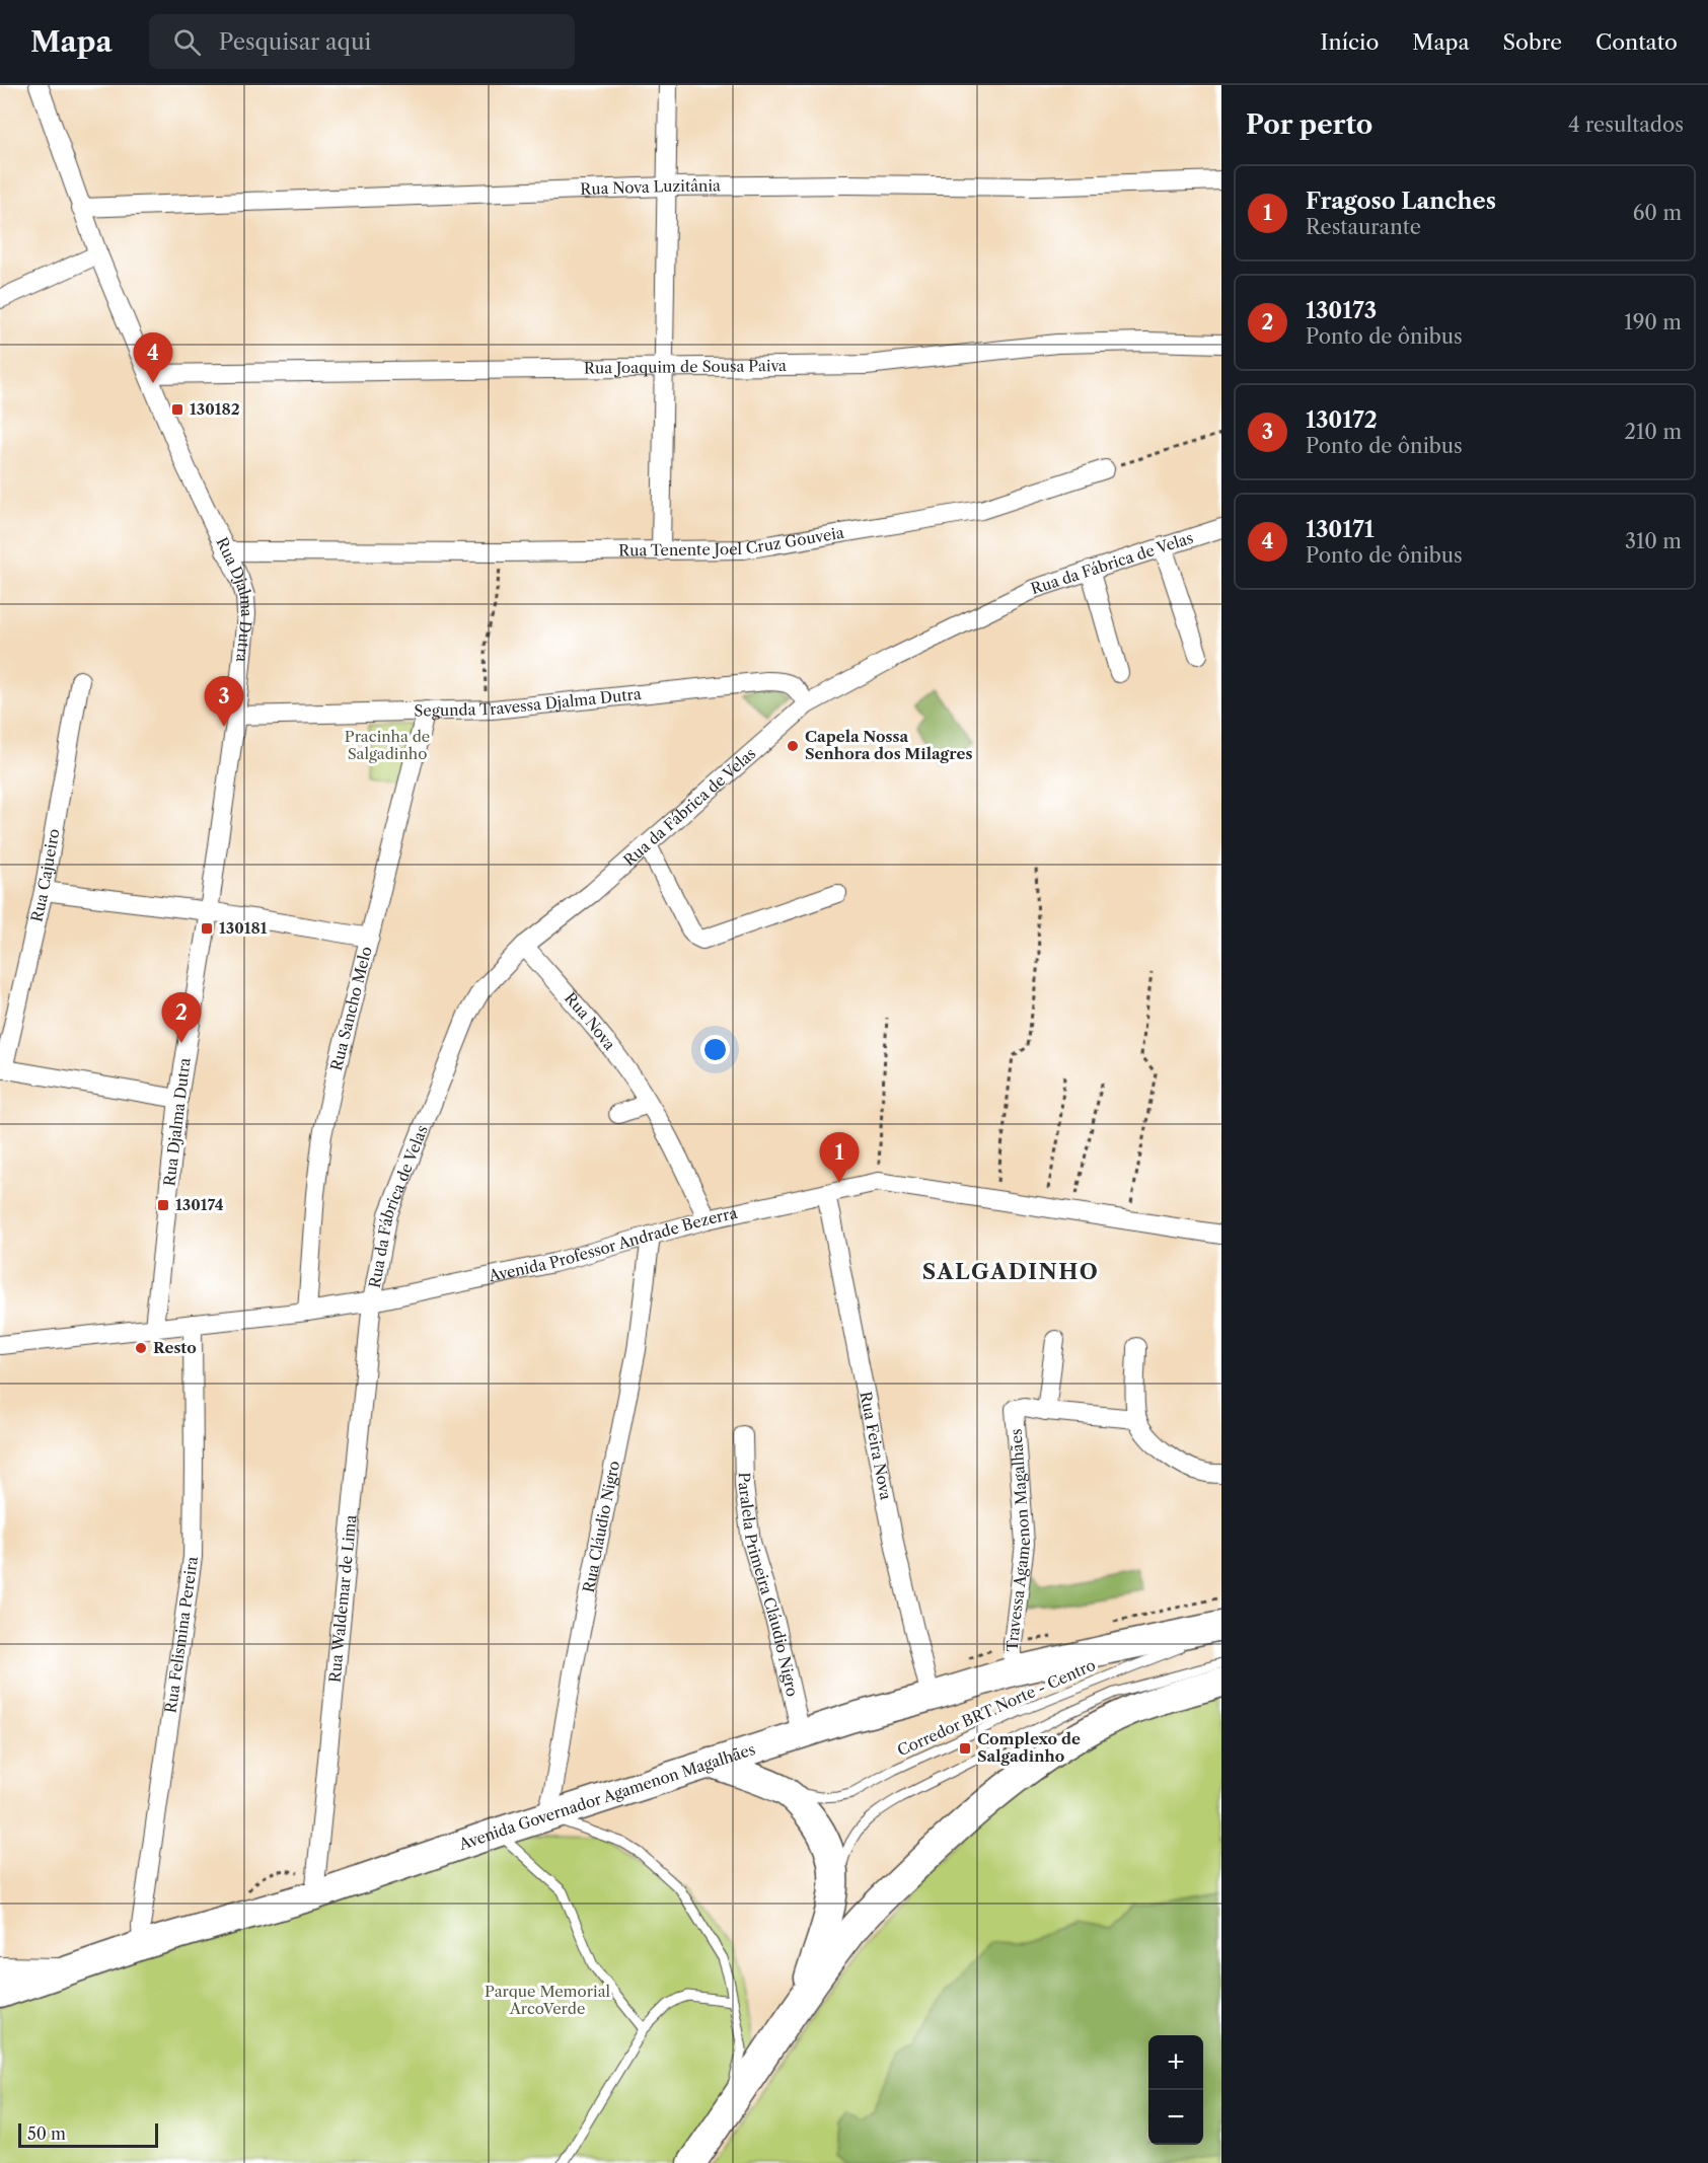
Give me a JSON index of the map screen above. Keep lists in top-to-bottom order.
{
  "streets": {
    "highway": ["Avenida Governador Agamenon Magalhães"],
    "street": [
      "Rua Nova Luzitânia",
      "Rua Joaquim de Sousa Paiva",
      "Rua Tenente Joel Cruz Gouveia",
      "Rua da Fábrica de Velas",
      "Rua Djalma Dutra",
      "Segunda Travessa Djalma Dutra",
      "Rua Cajueiro",
      "Rua Sancho Melo",
      "Rua Nova",
      "Avenida Professor Andrade Bezerra",
      "Rua Feira Nova",
      "Rua Cláudio Nigro",
      "Travessa Agamenon Magalhães",
      "Paralela Primeira Cláudio Nigro",
      "Rua Waldemar de Lima",
      "Rua Felismina Pereira"
    ],
    "lane": ["Corredor BRT Norte - Centro"]
  },
  "crossings": [
    ["Rua Nova Luzitânia", "Rua Djalma Dutra"],
    ["Rua Joaquim de Sousa Paiva", "Rua Djalma Dutra"],
    ["Rua Tenente Joel Cruz Gouveia", "Rua Djalma Dutra"],
    ["Rua da Fábrica de Velas", "Segunda Travessa Djalma Dutra"],
    ["Rua da Fábrica de Velas", "Rua Nova"],
    ["Rua da Fábrica de Velas", "Avenida Professor Andrade Bezerra"],
    ["Rua da Fábrica de Velas", "Rua Waldemar de Lima"],
    ["Rua Djalma Dutra", "Segunda Travessa Djalma Dutra"],
    ["Rua Djalma Dutra", "Avenida Professor Andrade Bezerra"],
    ["Segunda Travessa Djalma Dutra", "Rua Sancho Melo"],
    ["Rua Sancho Melo", "Avenida Professor Andrade Bezerra"],
    ["Rua Nova", "Avenida Professor Andrade Bezerra"],
    ["Avenida Professor Andrade Bezerra", "Rua Feira Nova"],
    ["Avenida Professor Andrade Bezerra", "Rua Cláudio Nigro"],
    ["Avenida Professor Andrade Bezerra", "Rua Waldemar de Lima"],
    ["Avenida Professor Andrade Bezerra", "Rua Felismina Pereira"],
    ["Rua Feira Nova", "Avenida Governador Agamenon Magalhães"],
    ["Rua Cláudio Nigro", "Avenida Governador Agamenon Magalhães"],
    ["Travessa Agamenon Magalhães", "Avenida Governador Agamenon Magalhães"],
    ["Paralela Primeira Cláudio Nigro", "Avenida Governador Agamenon Magalhães"],
    ["Rua Waldemar de Lima", "Avenida Governador Agamenon Magalhães"],
    ["Rua Felismina Pereira", "Avenida Governador Agamenon Magalhães"]
  ],
  "districts": ["SALGADINHO"],
  "parks": ["Pracinha de Salgadinho", "Parque Memorial ArcoVerde"],
  "places": {
    "transit": [
      "130182",
      "130181",
      "130174",
      "Complexo de Salgadinho"
    ],
    "other": ["Capela Nossa Senhora dos Milagres", "Resto"]
  },
  "scale_bar": "50 m",
  "page": {
    "header": "Mapa",
    "search": "Pesquisar aqui",
    "nav": [
      "Início",
      "Mapa",
      "Sobre",
      "Contato"
    ],
    "heading": ["Por perto", "4 resultados"],
    "list": [
      {
        "mark": "1",
        "name": "Fragoso Lanches",
        "note": "Restaurante",
        "value": "60 m"
      },
      {
        "mark": "2",
        "name": "130173",
        "note": "Ponto de ônibus",
        "value": "190 m"
      },
      {
        "mark": "3",
        "name": "130172",
        "note": "Ponto de ônibus",
        "value": "210 m"
      },
      {
        "mark": "4",
        "name": "130171",
        "note": "Ponto de ônibus",
        "value": "310 m"
      }
    ],
    "pins": [
      "4",
      "3",
      "2",
      "1"
    ],
    "map_buttons": ["+", "−"],
    "scale": "50 m"
  }
}
